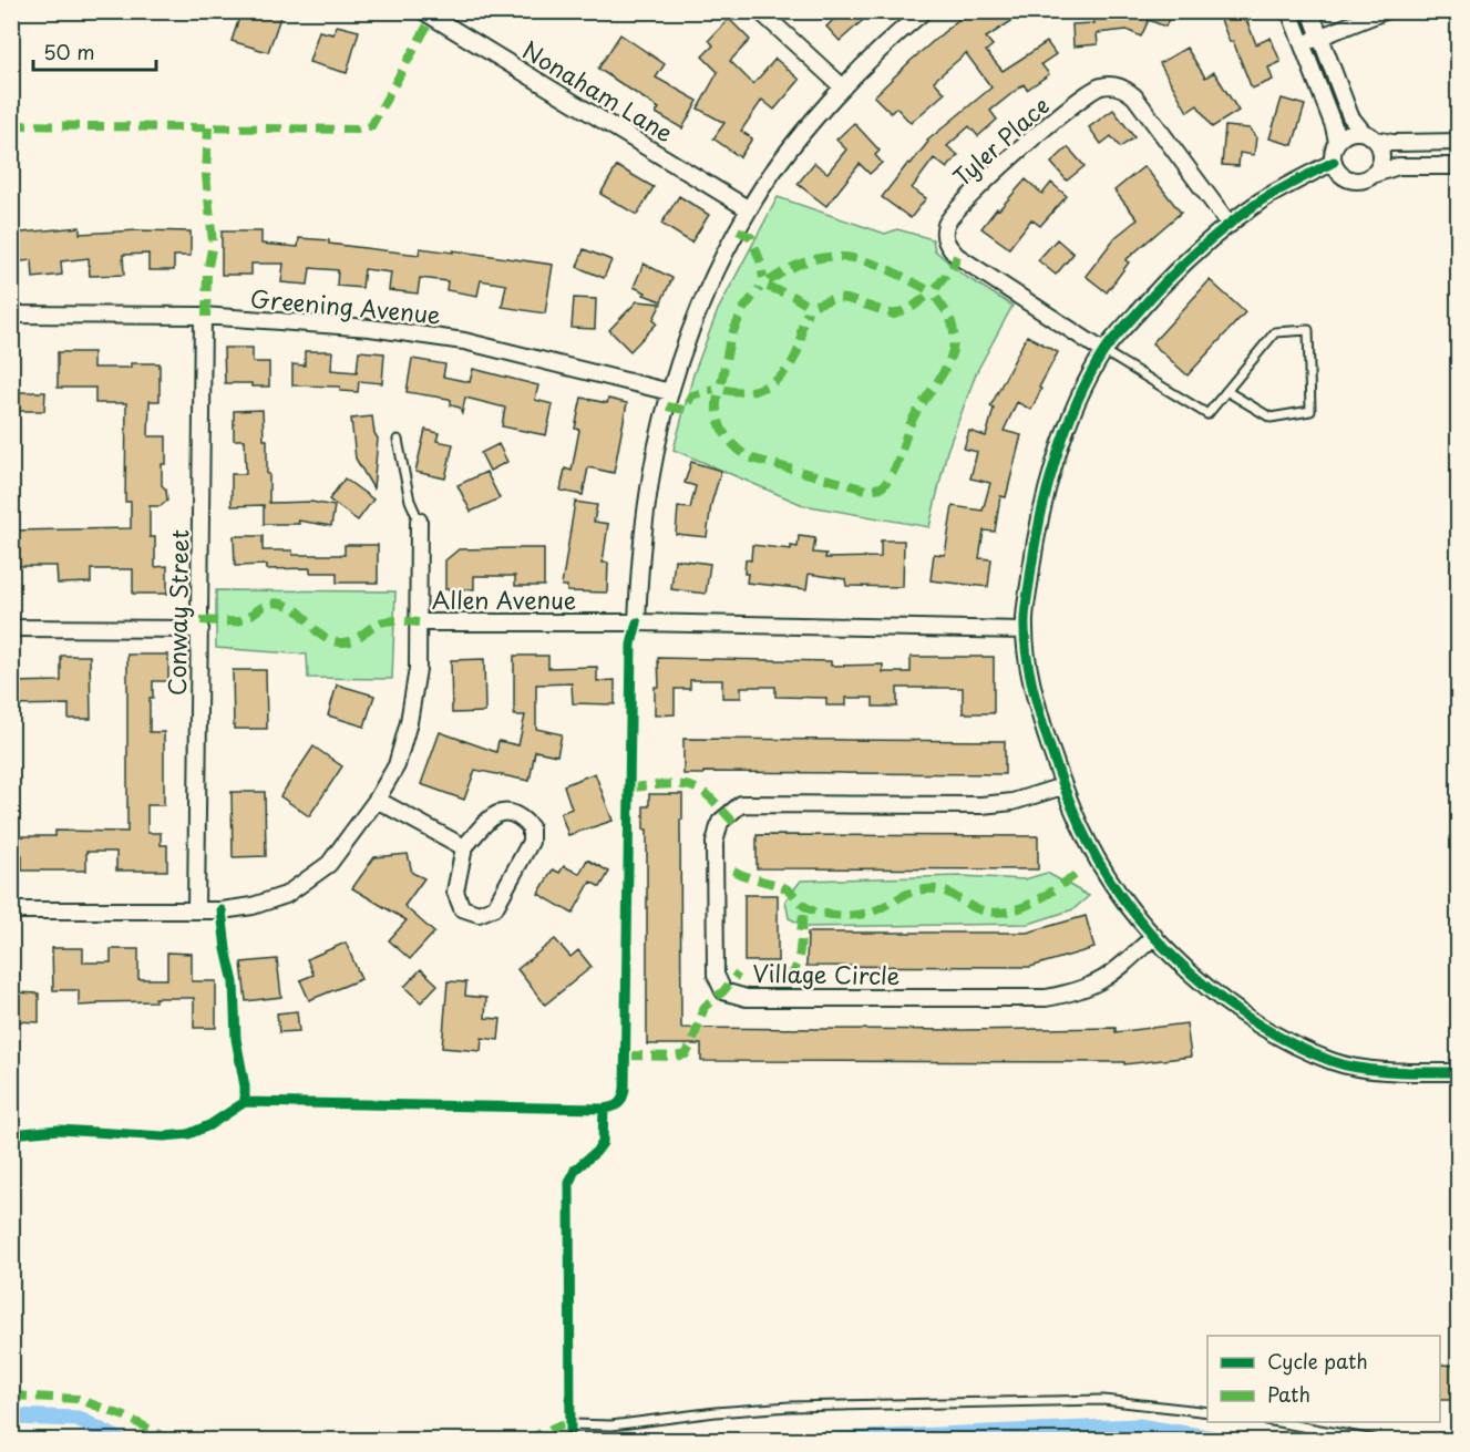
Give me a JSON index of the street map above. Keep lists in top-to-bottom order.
{
  "streets": {
    "street": [
      "Nonaham Lane",
      "Tyler Place",
      "Greening Avenue",
      "Allen Avenue",
      "Conway Street",
      "Village Circle"
    ]
  },
  "crossings": [
    ["Greening Avenue", "Conway Street"],
    ["Allen Avenue", "Conway Street"]
  ],
  "legend": ["Cycle path", "Path"],
  "scale_bar": "50 m"
}
